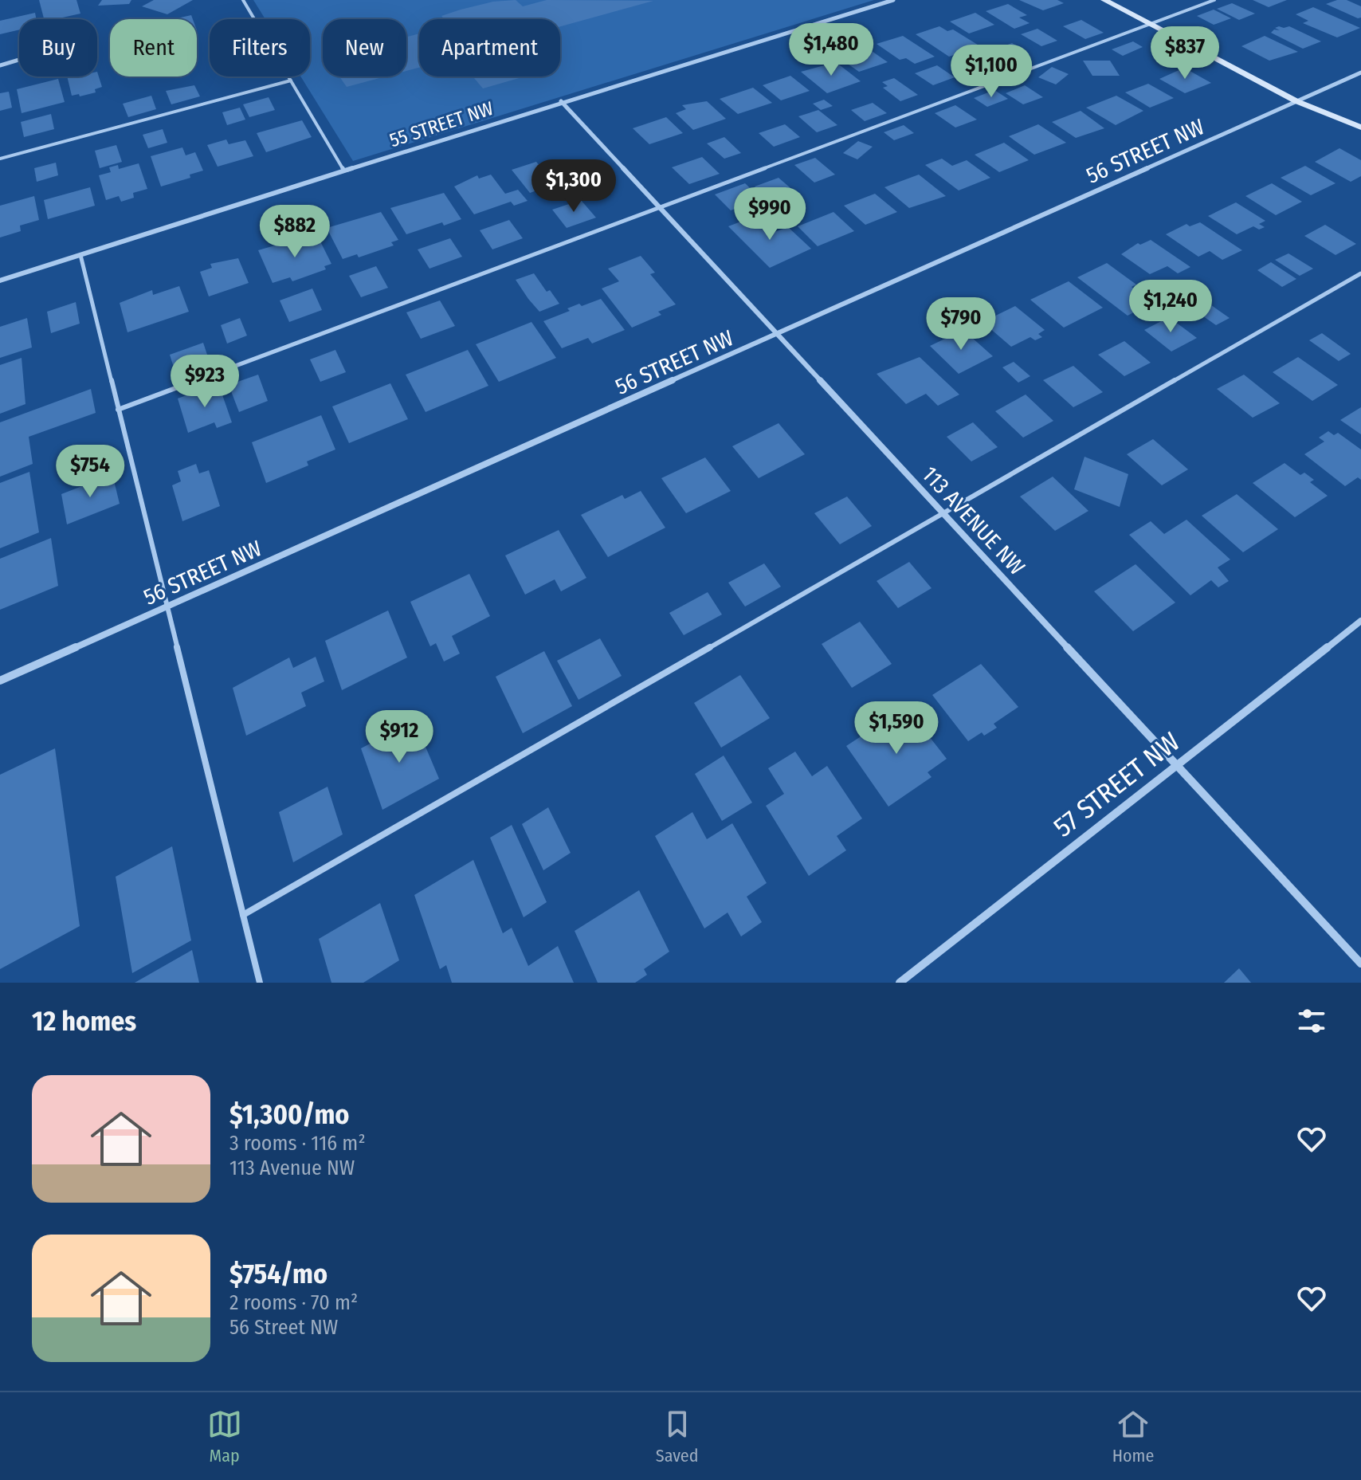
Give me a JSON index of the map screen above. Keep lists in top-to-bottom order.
{
  "streets": {
    "street": [
      "55 STREET NW",
      "56 STREET NW",
      "113 AVENUE NW",
      "57 STREET NW"
    ]
  },
  "crossings": [
    ["55 STREET NW", "113 AVENUE NW"],
    ["56 STREET NW", "113 AVENUE NW"],
    ["113 AVENUE NW", "57 STREET NW"]
  ],
  "page": {
    "chip": [
      "Buy",
      "Rent",
      "Filters",
      "New",
      "Apartment"
    ],
    "price": [
      "$1,480",
      "$837",
      "$1,100",
      "$1,300",
      "$990",
      "$882",
      "$1,240",
      "$790",
      "$923",
      "$754",
      "$1,590",
      "$912"
    ],
    "heading": "12 homes",
    "list": [
      {
        "name": "$1,300/mo",
        "note": "3 rooms · 116 m² · 113 Avenue NW"
      },
      {
        "name": "$754/mo",
        "note": "2 rooms · 70 m² · 56 Street NW"
      }
    ],
    "tabs": ["Map", "Saved", "Home"]
  }
}
